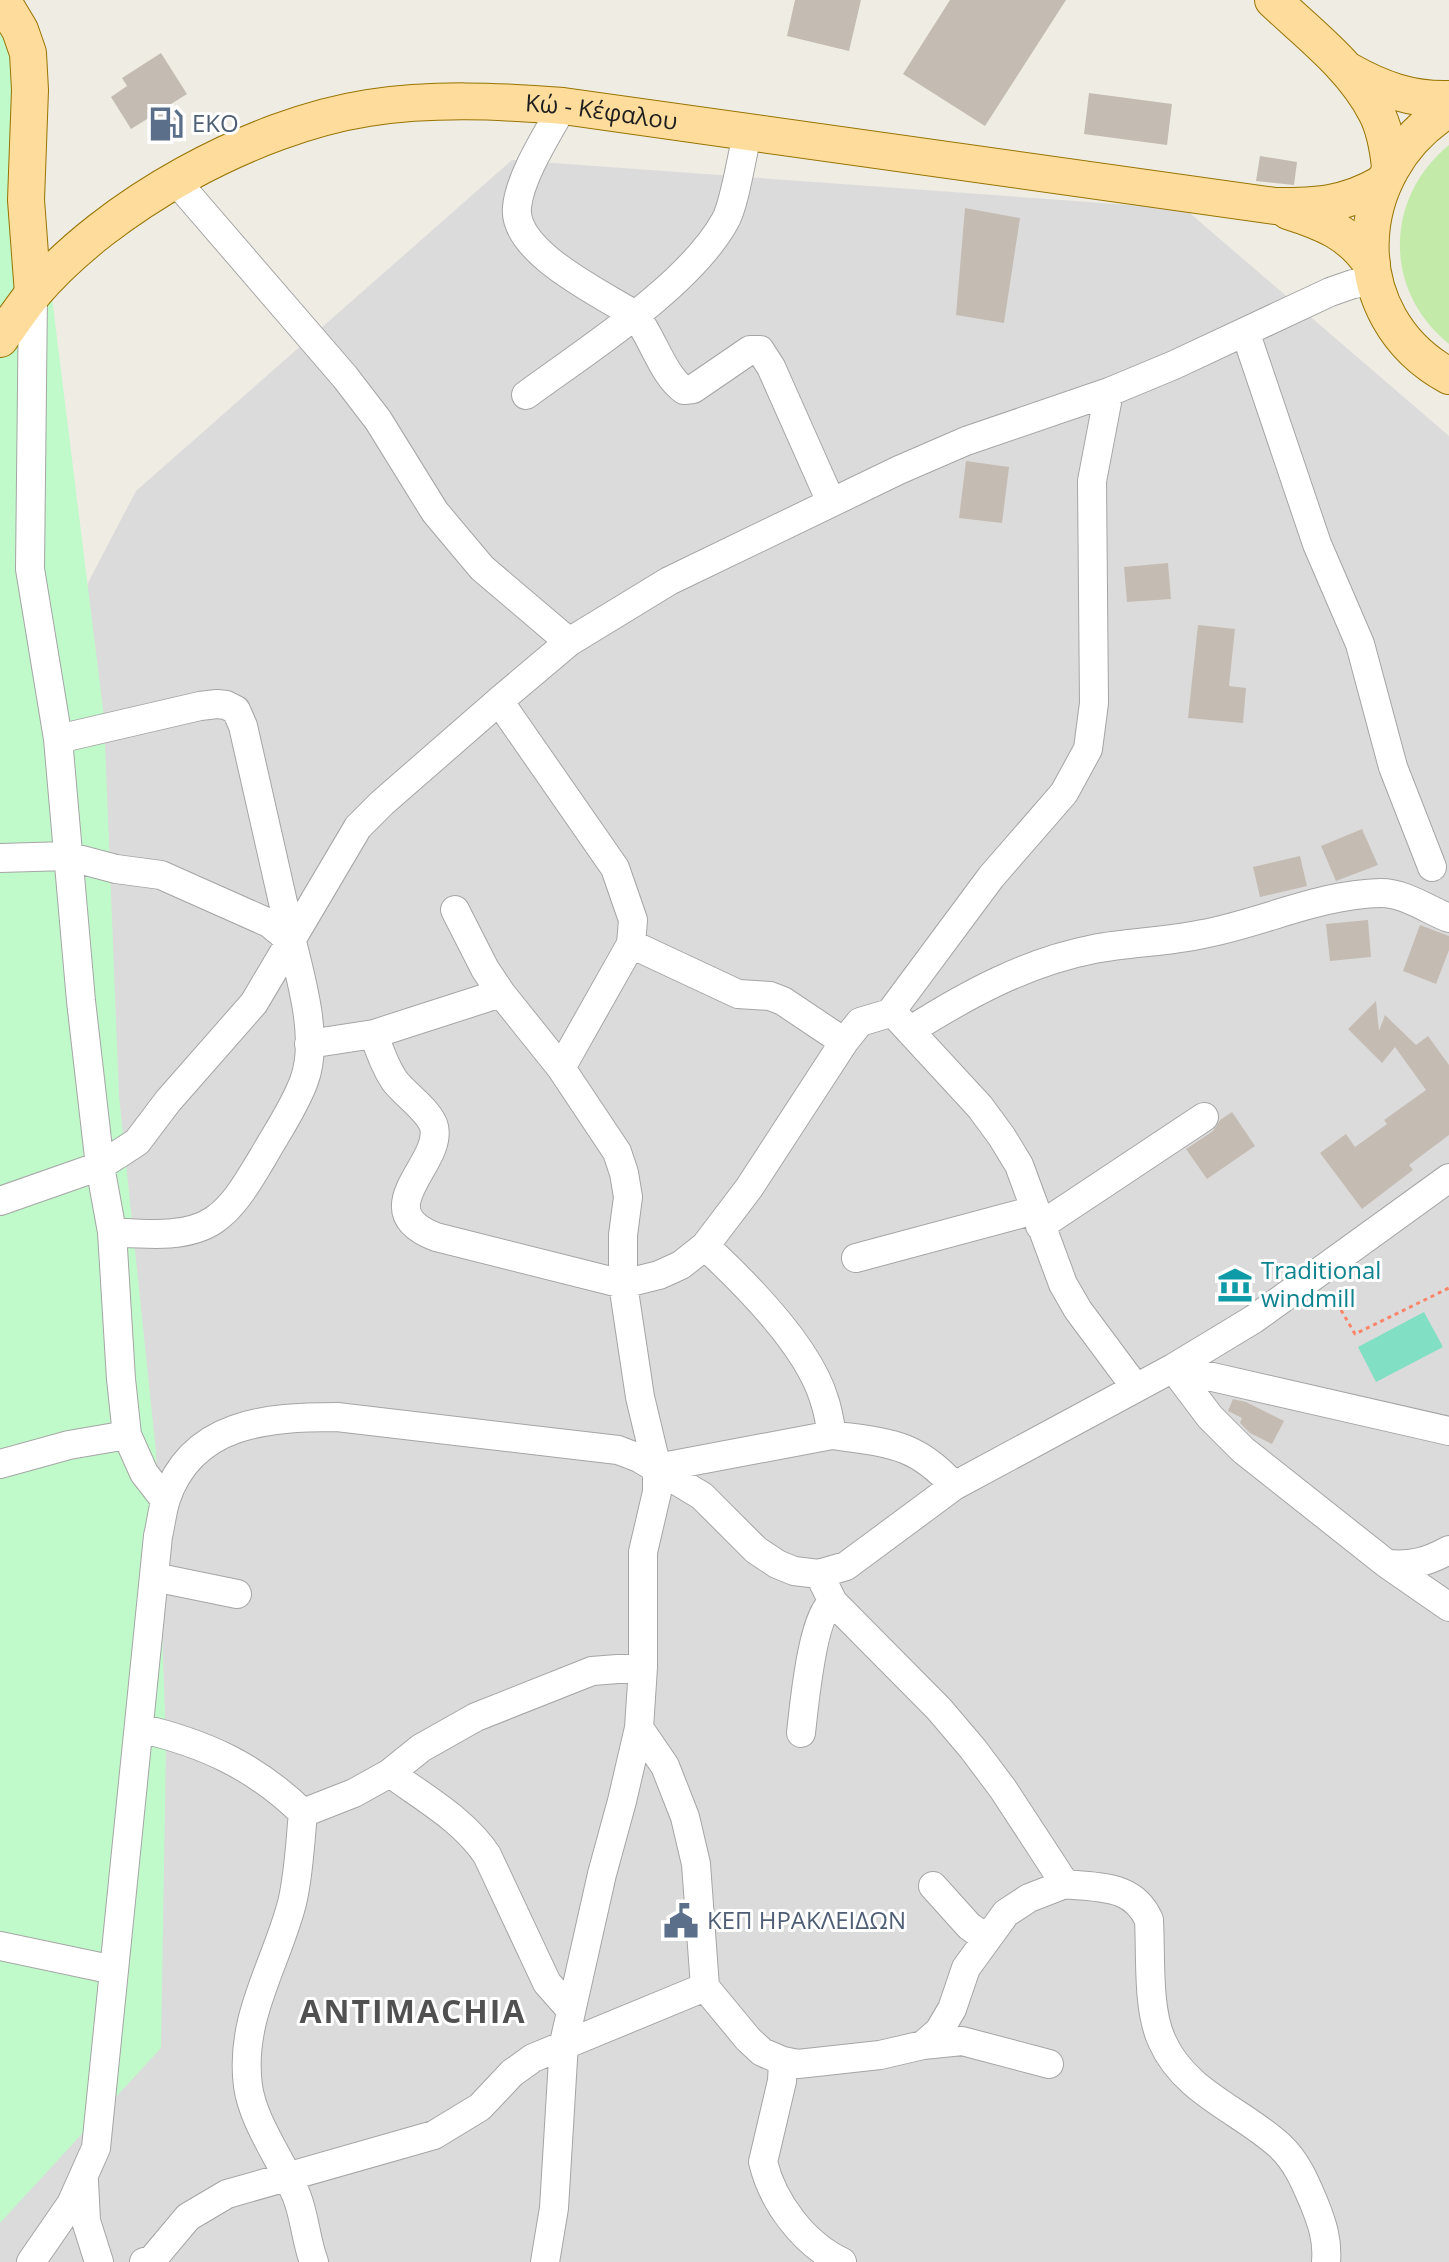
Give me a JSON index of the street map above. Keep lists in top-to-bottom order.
{
  "streets": {
    "main road": ["Κώ - Κέφαλου"]
  },
  "districts": ["ANTIMACHIA"],
  "places": {
    "fuel station": ["EKO"],
    "museum": ["Traditional windmill"],
    "public building": ["ΚΕΠ ΗΡΑΚΛΕΙΔΩΝ"]
  }
}
